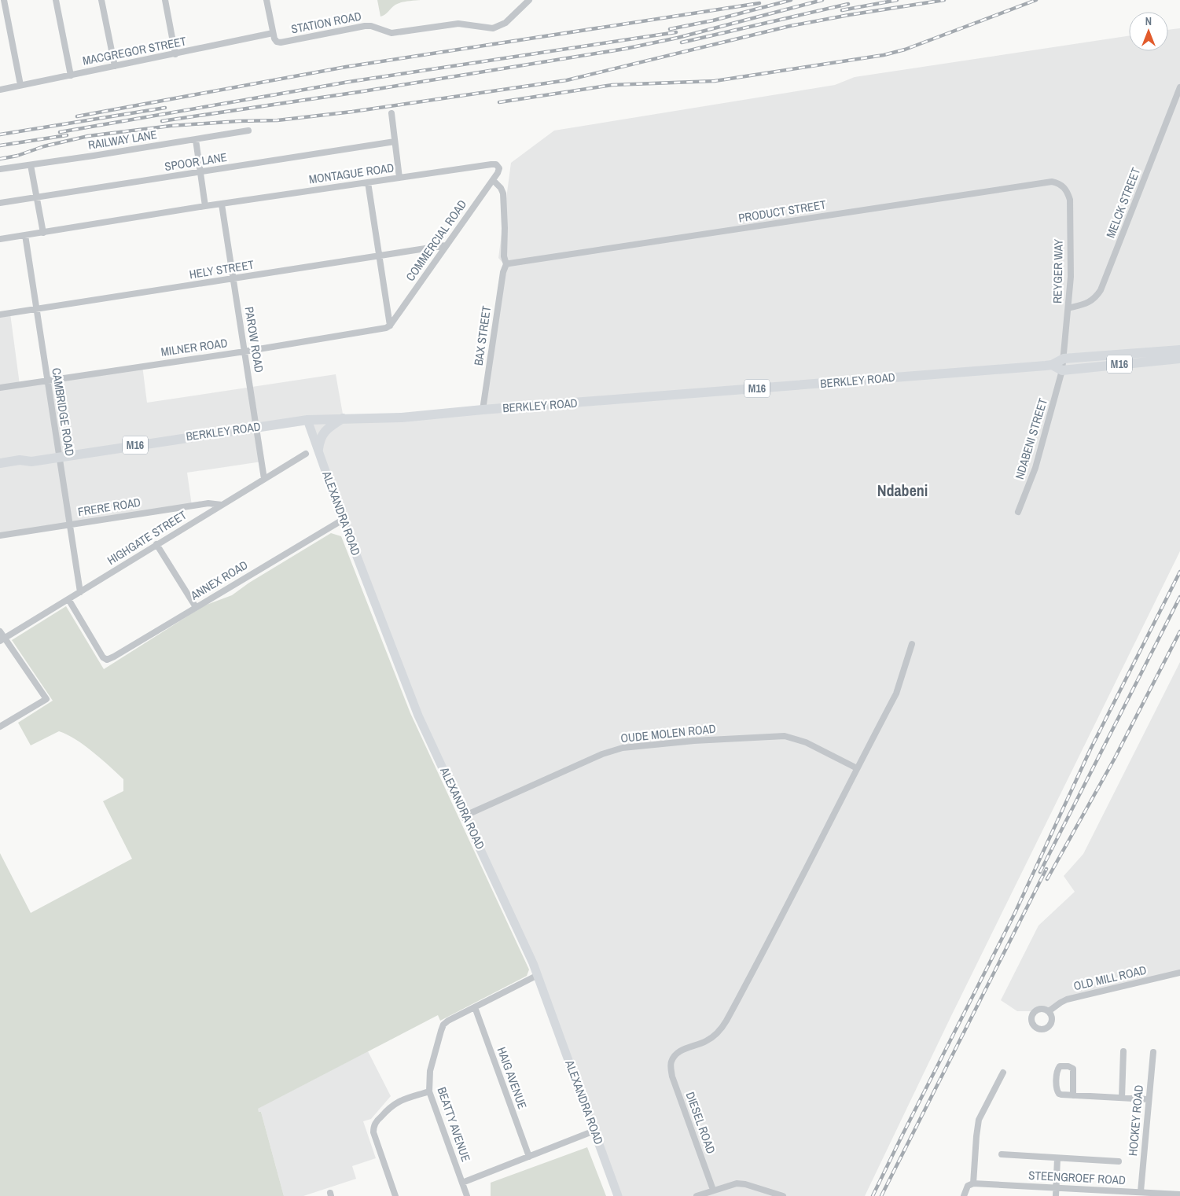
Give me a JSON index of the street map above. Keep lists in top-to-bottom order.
{
  "streets": {
    "main road": ["M16", "BERKLEY ROAD"],
    "street": [
      "STATION ROAD",
      "MACGREGOR STREET",
      "RAILWAY LANE",
      "SPOOR LANE",
      "MONTAGUE ROAD",
      "MELCK STREET",
      "PRODUCT STREET",
      "COMMERCIAL ROAD",
      "HELY STREET",
      "REYGER WAY",
      "BAX STREET",
      "PAROW ROAD",
      "MILNER ROAD",
      "CAMBRIDGE ROAD",
      "NDABENI STREET",
      "FRERE ROAD",
      "ALEXANDRA ROAD",
      "HIGHGATE STREET",
      "ANNEX ROAD",
      "OUDE MOLEN ROAD",
      "OLD MILL ROAD",
      "HAIG AVENUE",
      "HOCKEY ROAD",
      "DIESEL ROAD",
      "BEATTY AVENUE",
      "STEENGROEF ROAD"
    ]
  },
  "crossings": [
    ["STATION ROAD", "MACGREGOR STREET"],
    ["MONTAGUE ROAD", "COMMERCIAL ROAD"],
    ["MONTAGUE ROAD", "PAROW ROAD"],
    ["MONTAGUE ROAD", "CAMBRIDGE ROAD"],
    ["MELCK STREET", "REYGER WAY"],
    ["PRODUCT STREET", "REYGER WAY"],
    ["PRODUCT STREET", "BAX STREET"],
    ["COMMERCIAL ROAD", "HELY STREET"],
    ["COMMERCIAL ROAD", "BAX STREET"],
    ["COMMERCIAL ROAD", "MILNER ROAD"],
    ["HELY STREET", "PAROW ROAD"],
    ["HELY STREET", "CAMBRIDGE ROAD"],
    ["REYGER WAY", "BERKLEY ROAD"],
    ["REYGER WAY", "NDABENI STREET"],
    ["BAX STREET", "BERKLEY ROAD"],
    ["PAROW ROAD", "MILNER ROAD"],
    ["PAROW ROAD", "BERKLEY ROAD"],
    ["PAROW ROAD", "HIGHGATE STREET"],
    ["MILNER ROAD", "CAMBRIDGE ROAD"],
    ["BERKLEY ROAD", "CAMBRIDGE ROAD"],
    ["BERKLEY ROAD", "NDABENI STREET"],
    ["BERKLEY ROAD", "ALEXANDRA ROAD"],
    ["CAMBRIDGE ROAD", "FRERE ROAD"],
    ["CAMBRIDGE ROAD", "HIGHGATE STREET"],
    ["FRERE ROAD", "HIGHGATE STREET"],
    ["ALEXANDRA ROAD", "ANNEX ROAD"],
    ["ALEXANDRA ROAD", "OUDE MOLEN ROAD"],
    ["ALEXANDRA ROAD", "BEATTY AVENUE"],
    ["HIGHGATE STREET", "ANNEX ROAD"],
    ["OUDE MOLEN ROAD", "DIESEL ROAD"],
    ["HAIG AVENUE", "BEATTY AVENUE"],
    ["HOCKEY ROAD", "STEENGROEF ROAD"]
  ],
  "districts": ["Ndabeni"],
  "north": "top"
}
